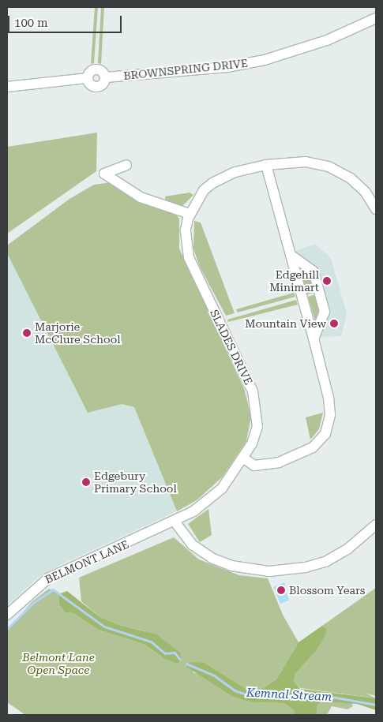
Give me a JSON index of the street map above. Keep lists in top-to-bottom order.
{
  "streets": {
    "street": ["BROWNSPRING DRIVE", "SLADES DRIVE", "BELMONT LANE"]
  },
  "crossings": [
    ["SLADES DRIVE", "BELMONT LANE"]
  ],
  "water": ["Kemnal Stream"],
  "parks": ["Belmont Lane Open Space"],
  "places": [
    "Edgehill Minimart",
    "Mountain View",
    "Marjorie McClure School",
    "Edgebury Primary School",
    "Blossom Years"
  ],
  "scale_bar": "100 m"
}
